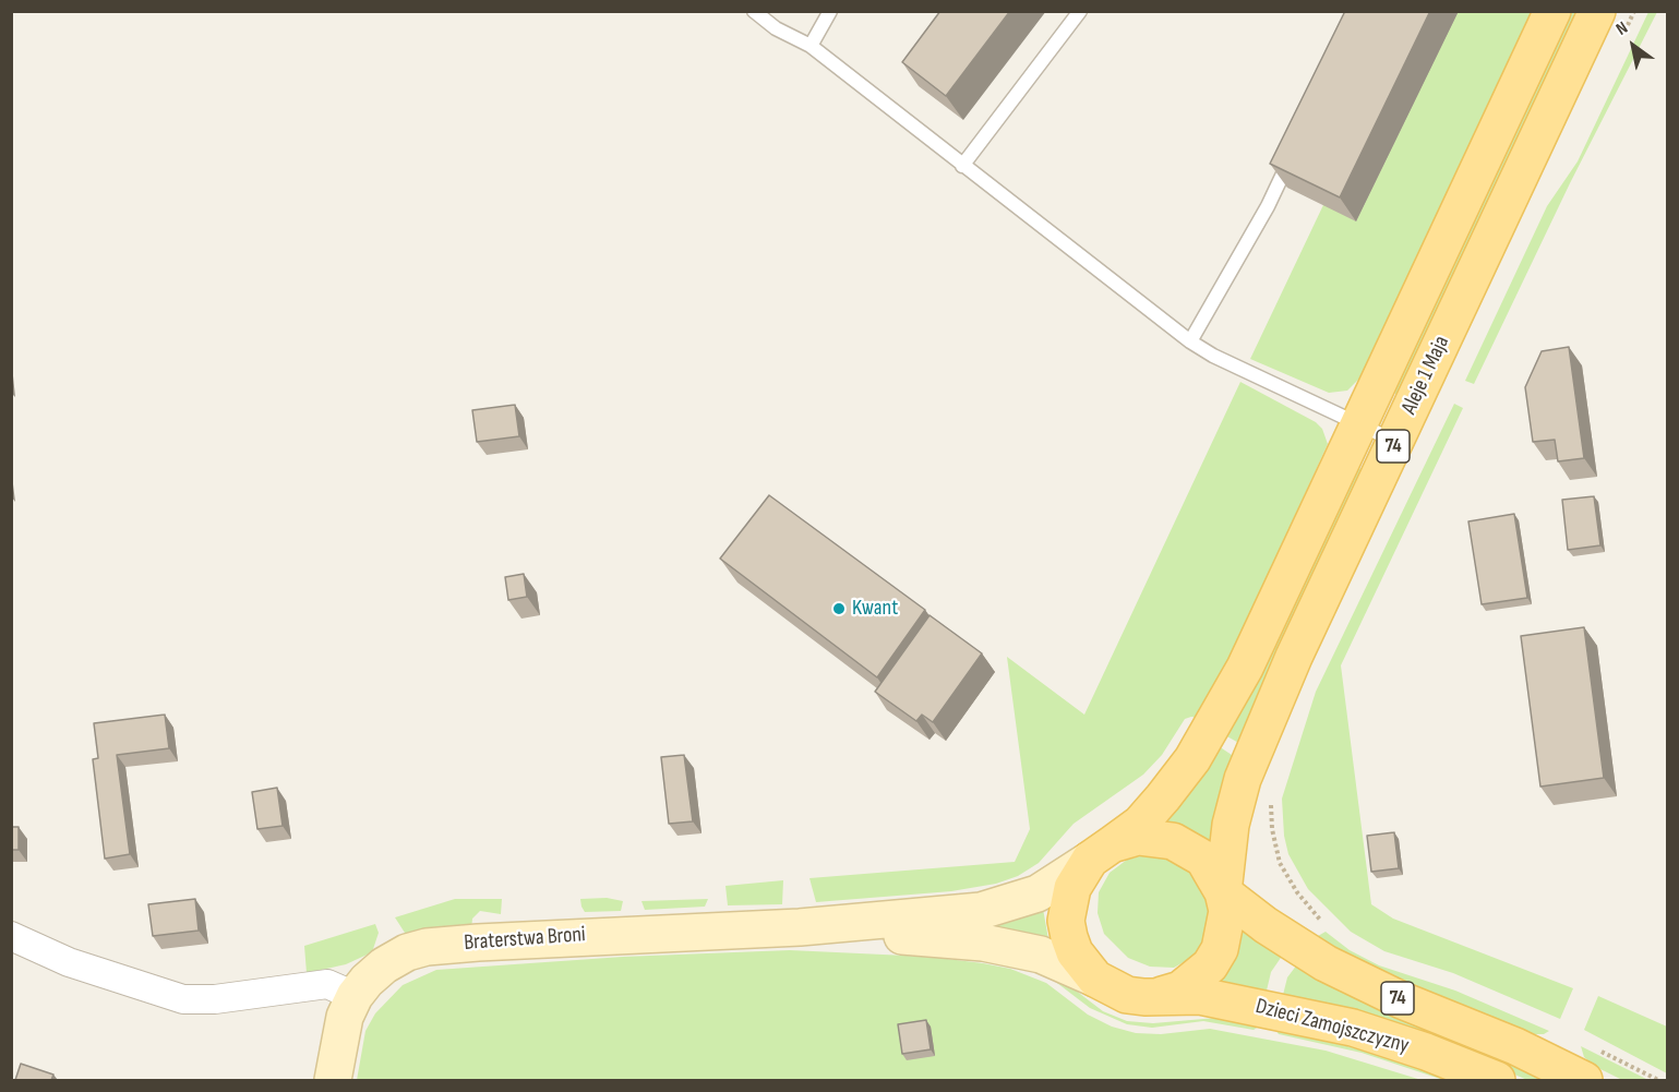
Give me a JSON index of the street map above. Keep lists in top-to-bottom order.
{
  "streets": {
    "main road": ["Aleje 1 Maja", "74", "Dzieci Zamojszczyzny"],
    "street": ["Braterstwa Broni"]
  },
  "crossings": [
    ["Aleje 1 Maja", "74"],
    ["Aleje 1 Maja", "Braterstwa Broni"],
    ["Aleje 1 Maja", "Dzieci Zamojszczyzny"],
    ["74", "Braterstwa Broni"],
    ["74", "Dzieci Zamojszczyzny"],
    ["Braterstwa Broni", "Dzieci Zamojszczyzny"]
  ],
  "places": ["Kwant"],
  "north": "top left"
}
